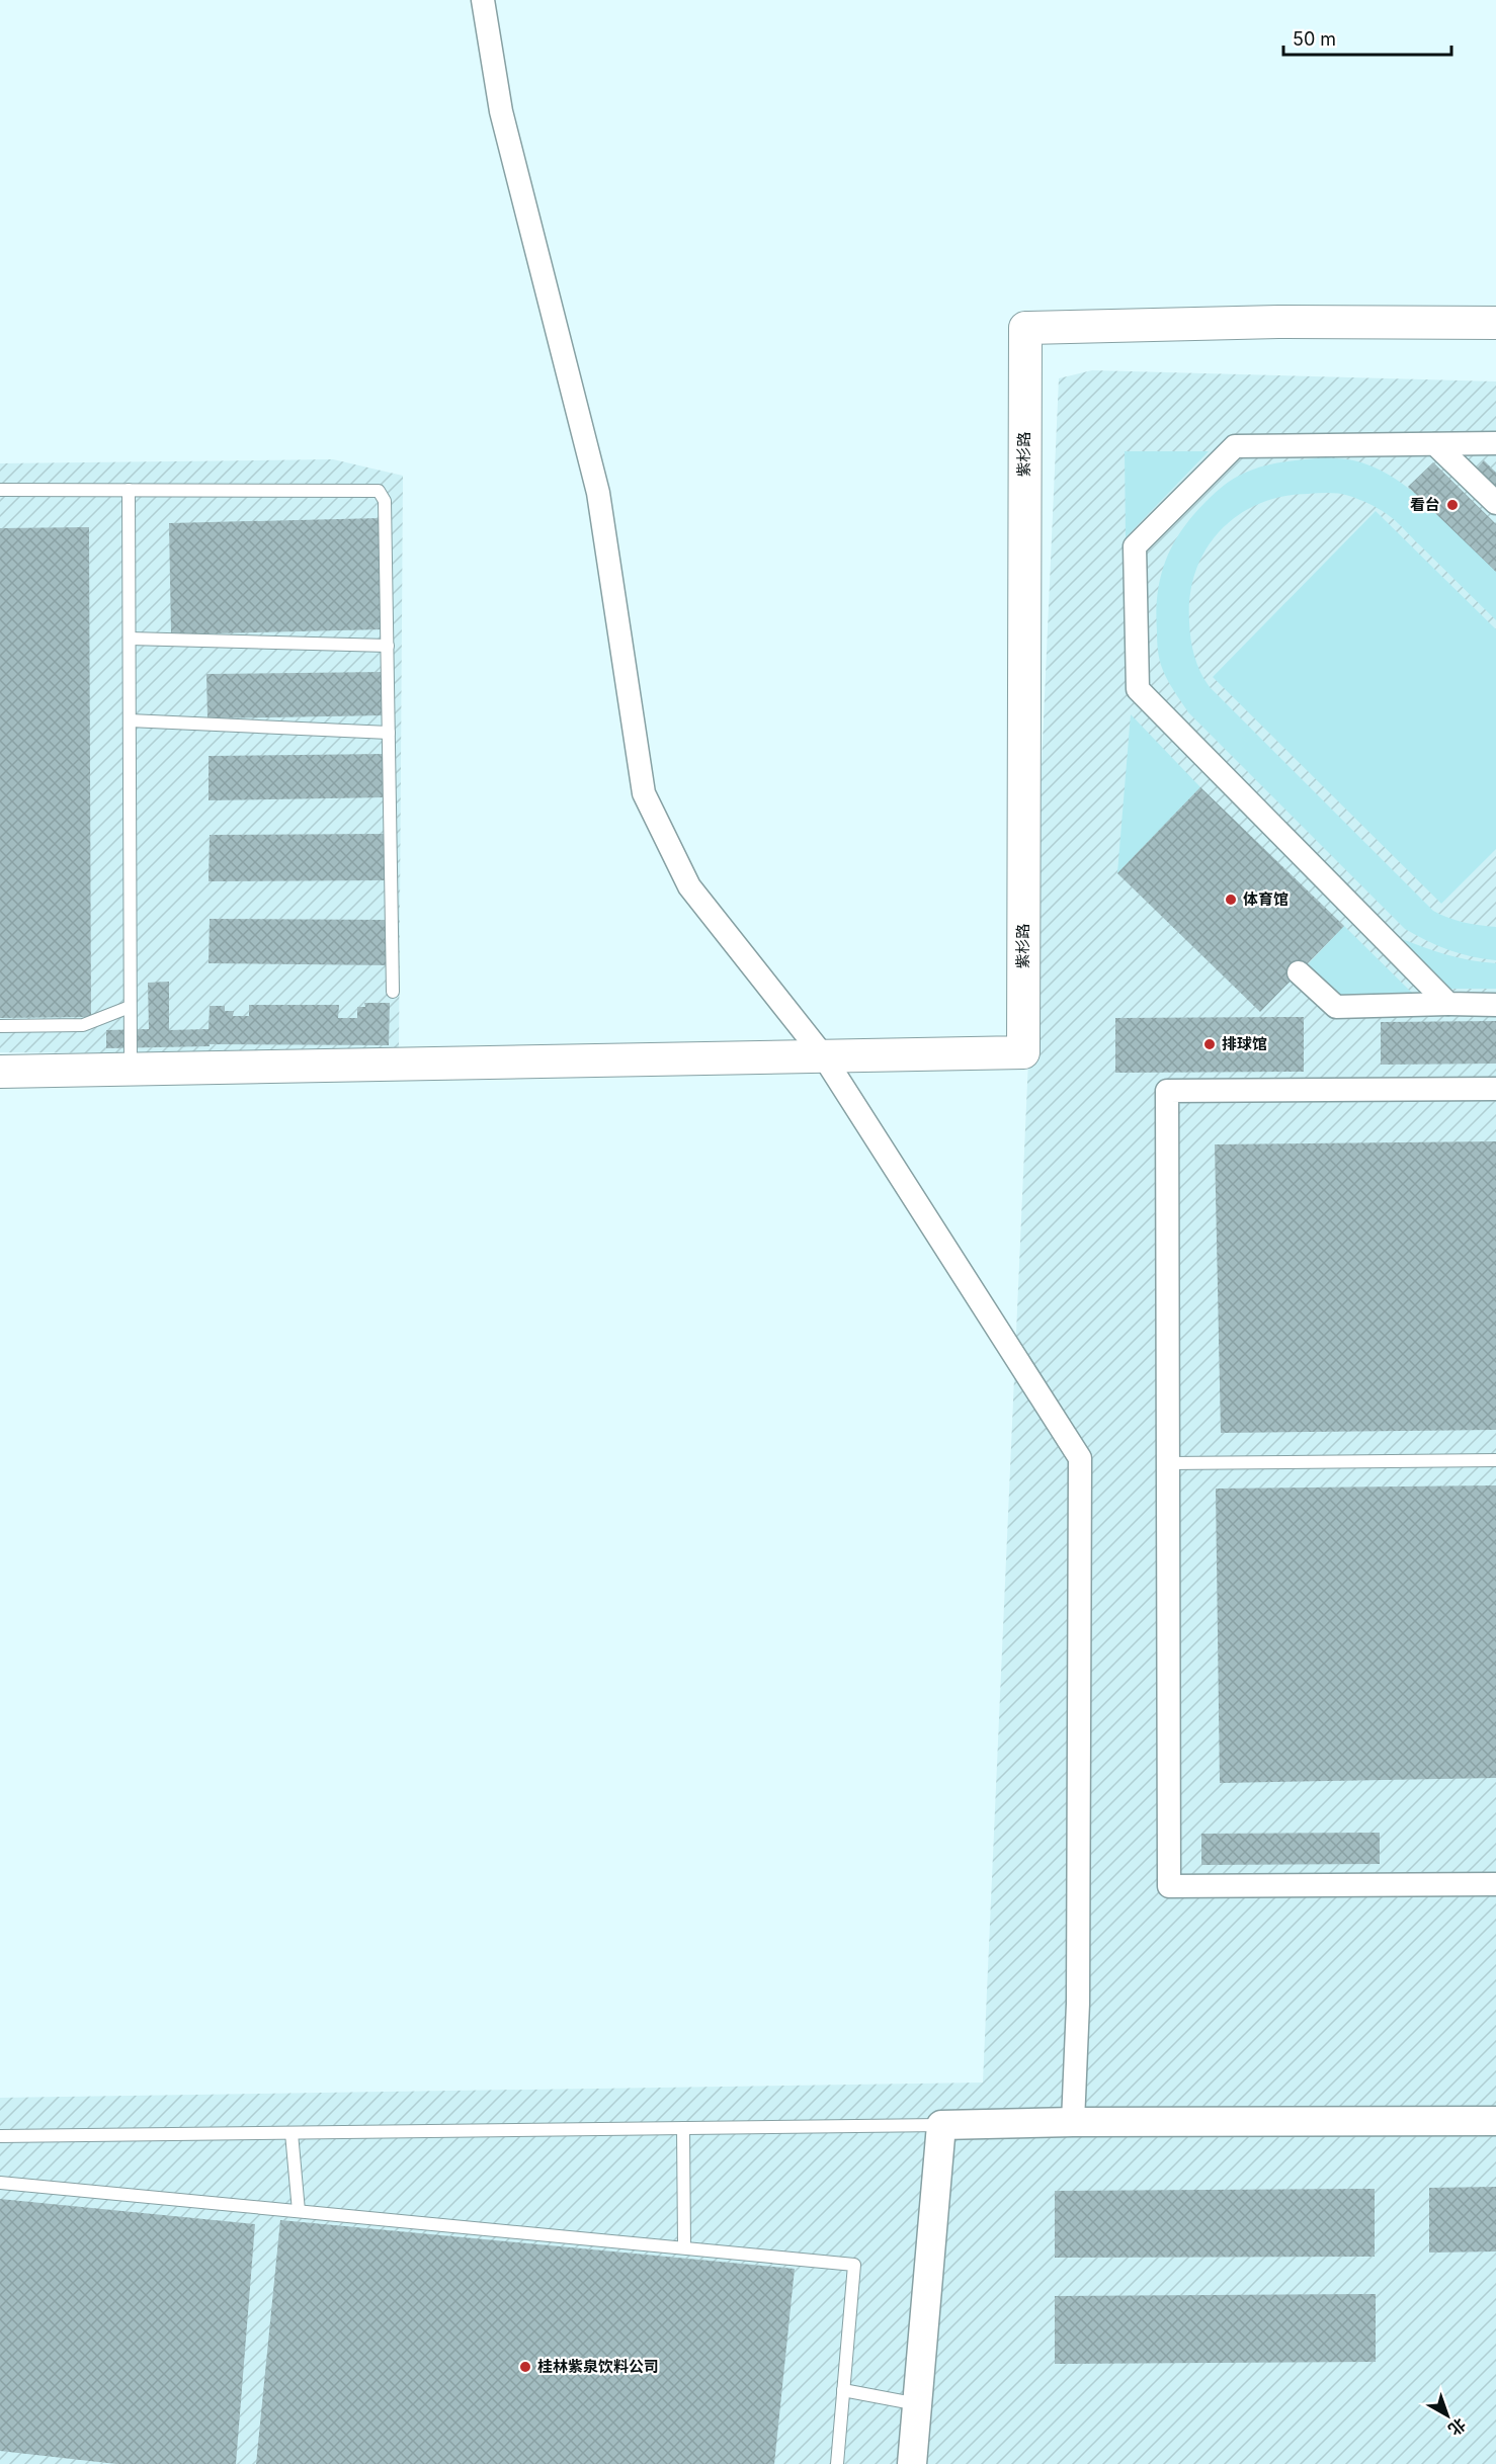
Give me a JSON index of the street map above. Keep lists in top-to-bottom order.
{
  "streets": {
    "main road": ["紫杉路"]
  },
  "places": [
    "看台",
    "体育馆",
    "排球馆",
    "桂林紫泉饮料公司"
  ],
  "scale_bar": "50 m",
  "north": "bottom right"
}
